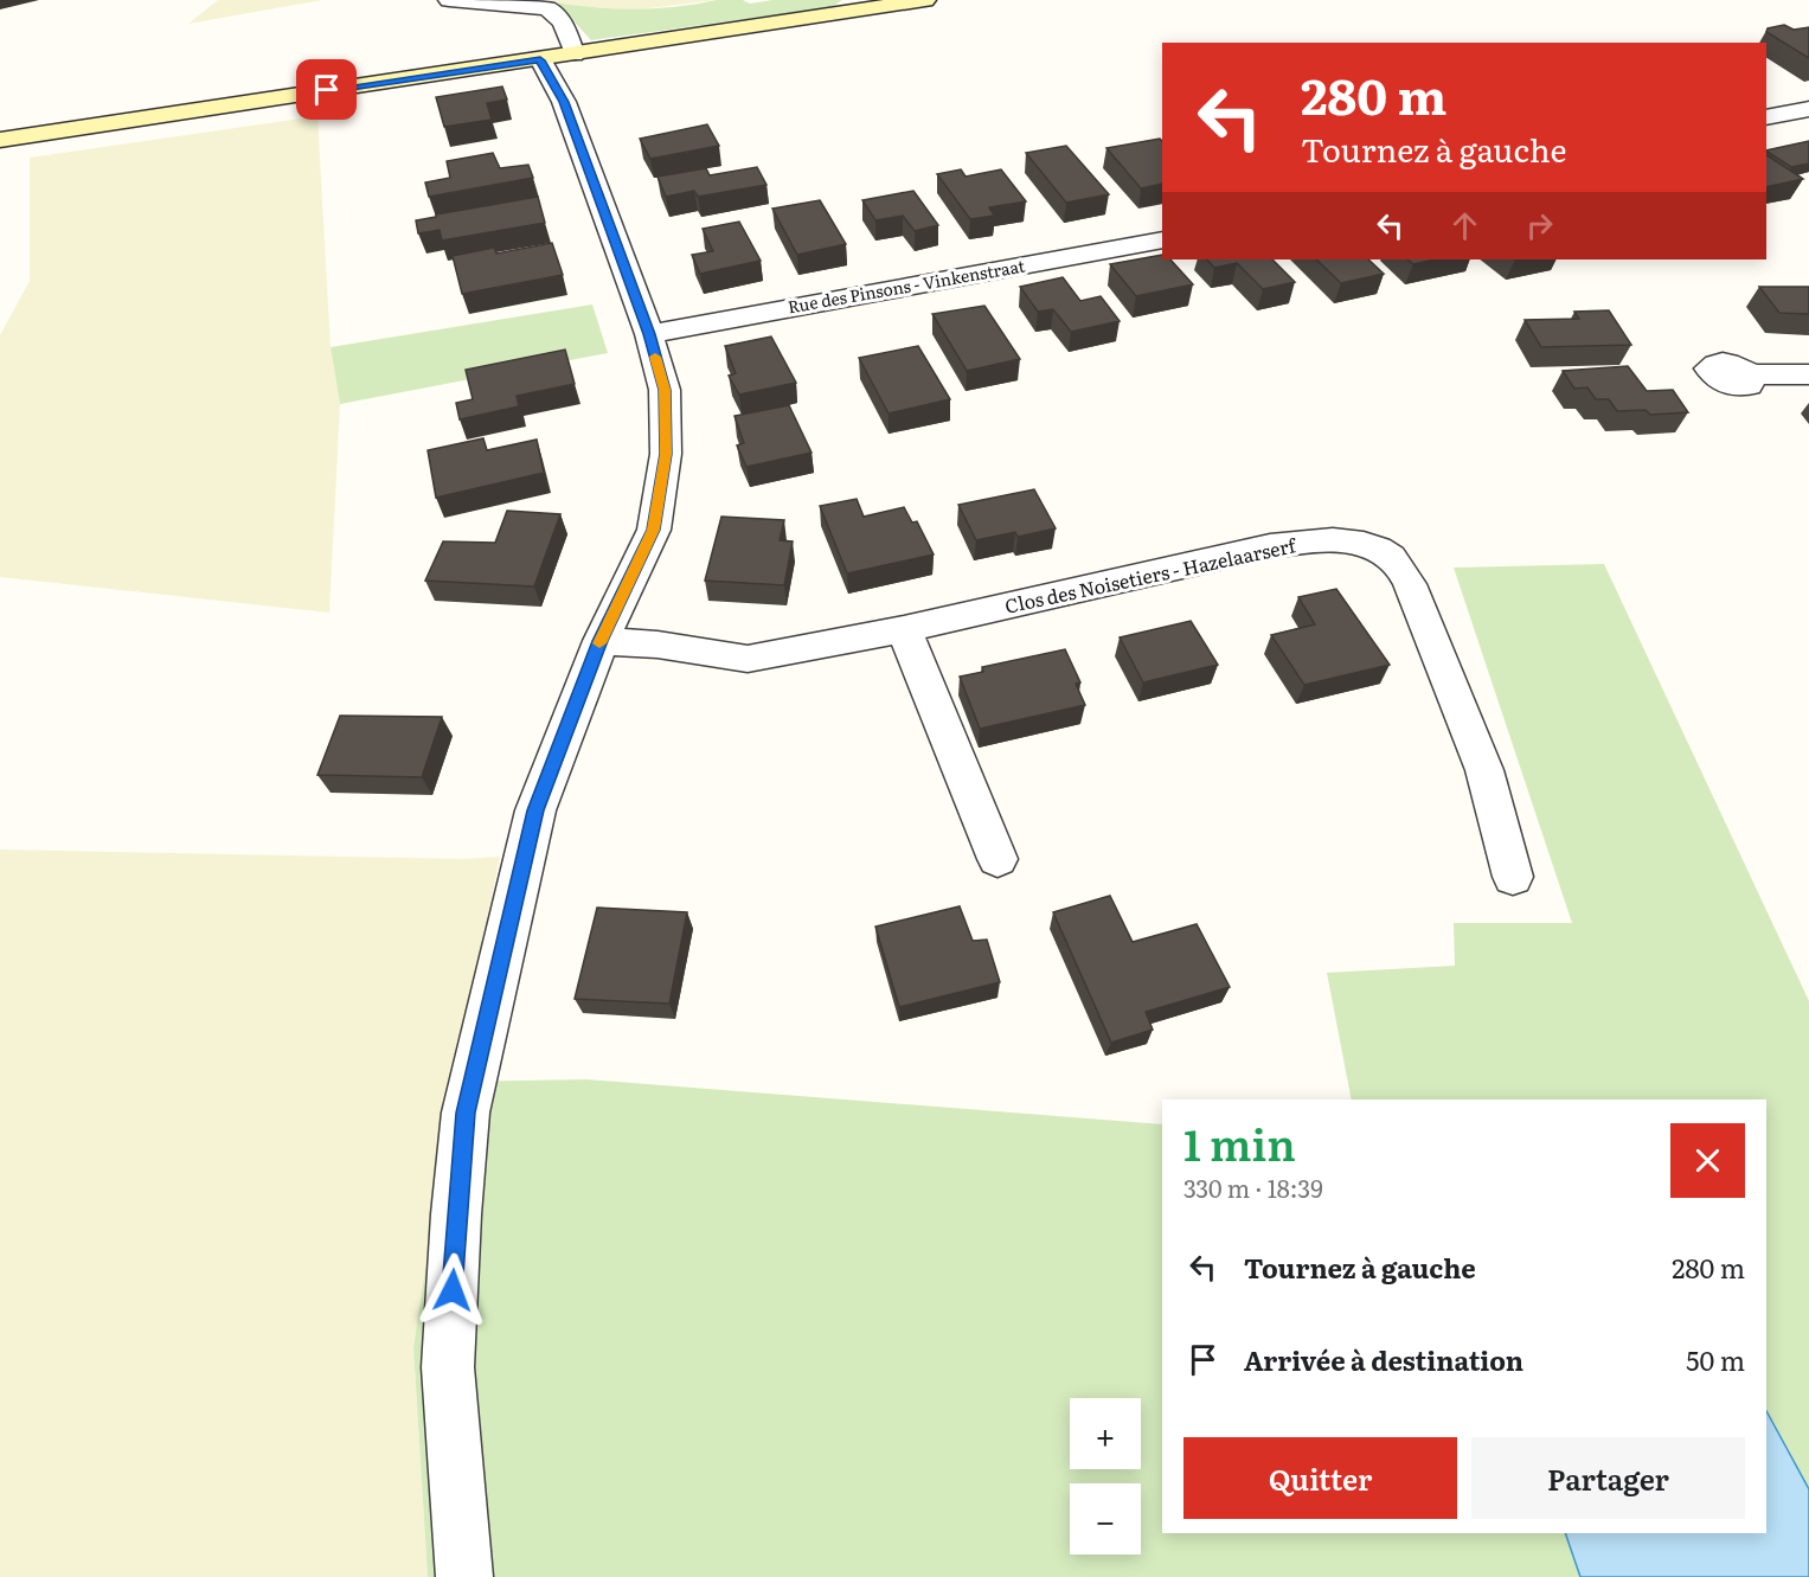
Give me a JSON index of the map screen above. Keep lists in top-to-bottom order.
{
  "streets": {
    "street": ["Rue des Pinsons - Vinkenstraat", "Clos des Noisetiers - Hazelaarserf"]
  },
  "page": {
    "turn": ["280 m", "Tournez à gauche"],
    "heading": ["1 min", "330 m · 18:39"],
    "list": [
      {
        "name": "Tournez à gauche",
        "value": "280 m"
      },
      {
        "name": "Arrivée à destination",
        "value": "50 m"
      }
    ],
    "map_buttons": ["+", "−"],
    "buttons": ["Quitter", "Partager"]
  }
}
